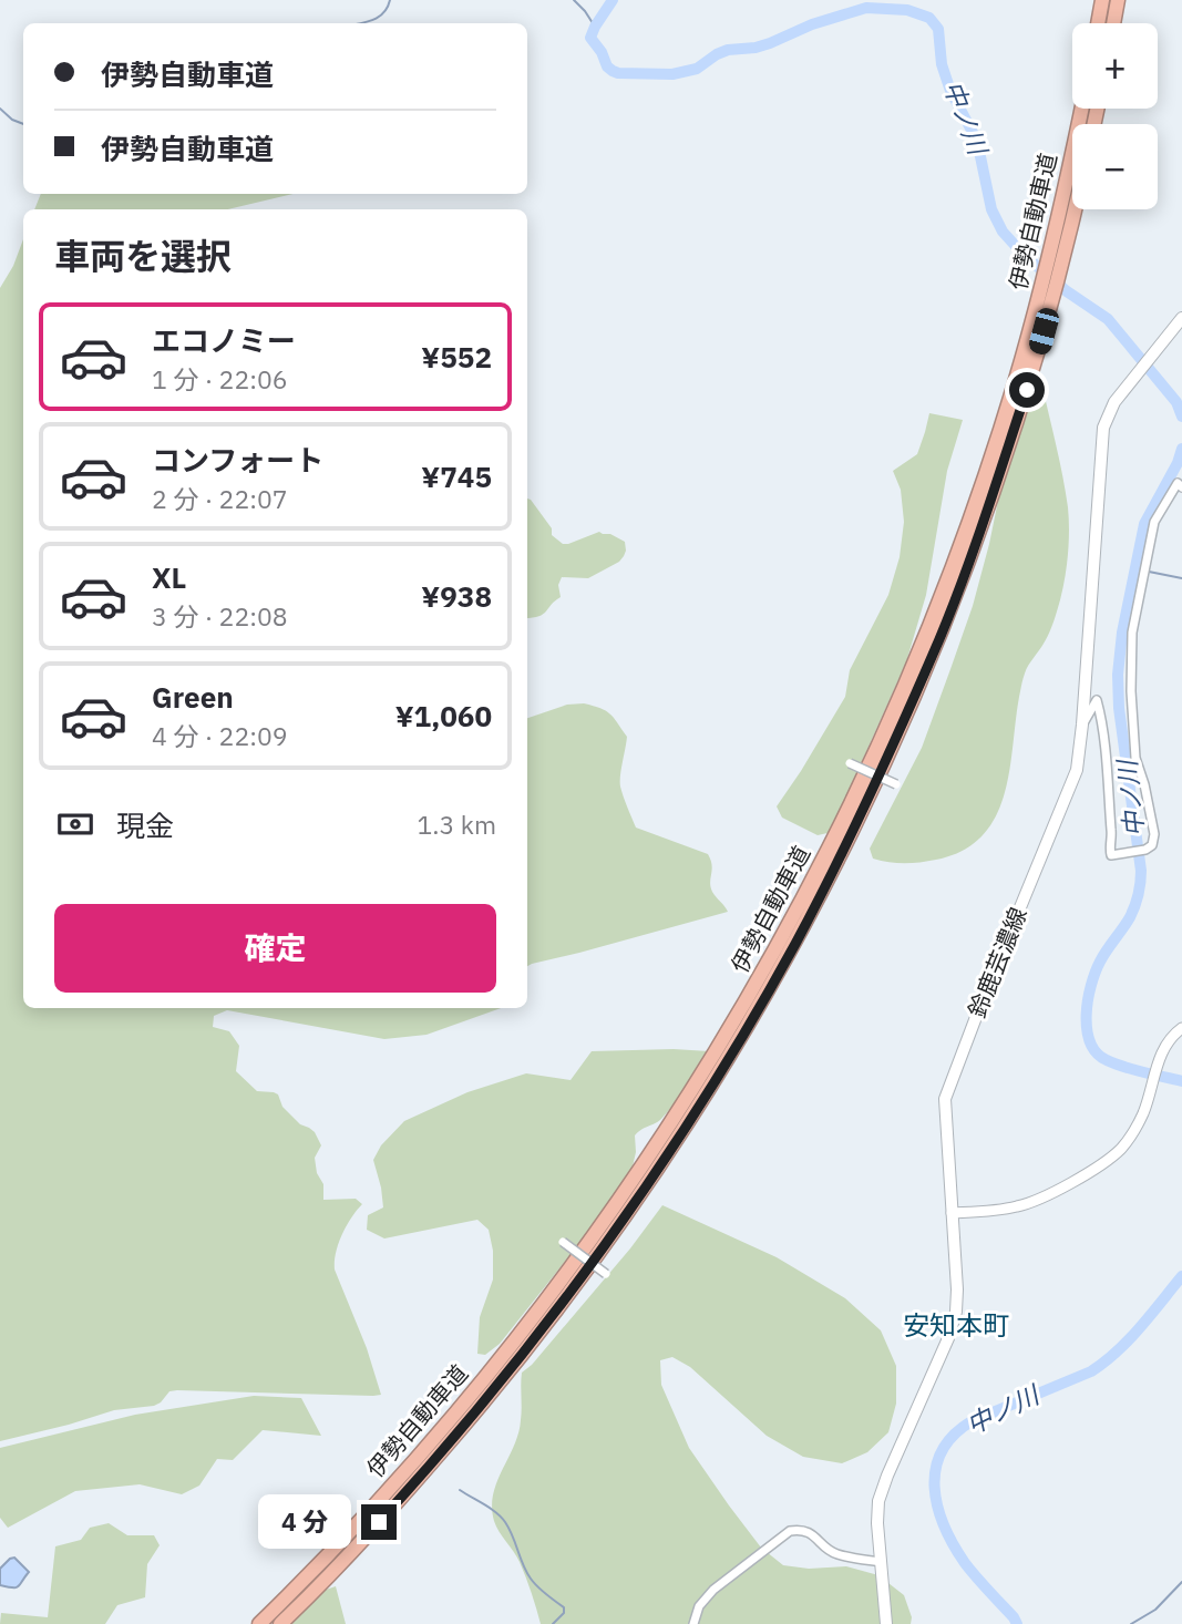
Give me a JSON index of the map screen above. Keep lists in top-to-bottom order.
{
  "streets": {
    "highway": ["伊勢自動車道"],
    "main road": ["鈴鹿芸濃線"]
  },
  "districts": ["安知本町"],
  "water": ["中ノ川"],
  "page": {
    "map_buttons": ["+", "−"],
    "banner": ["伊勢自動車道", "伊勢自動車道"],
    "heading": "車両を選択",
    "list": [
      {
        "name": "エコノミー",
        "note": "1 分 · 22:06",
        "value": "¥552"
      },
      {
        "name": "コンフォート",
        "note": "2 分 · 22:07",
        "value": "¥745"
      },
      {
        "name": "XL",
        "note": "3 分 · 22:08",
        "value": "¥938"
      },
      {
        "name": "Green",
        "note": "4 分 · 22:09",
        "value": "¥1,060"
      }
    ],
    "pay": ["現金", "1.3 km"],
    "buttons": "確定",
    "bubble": "4 分"
  }
}
